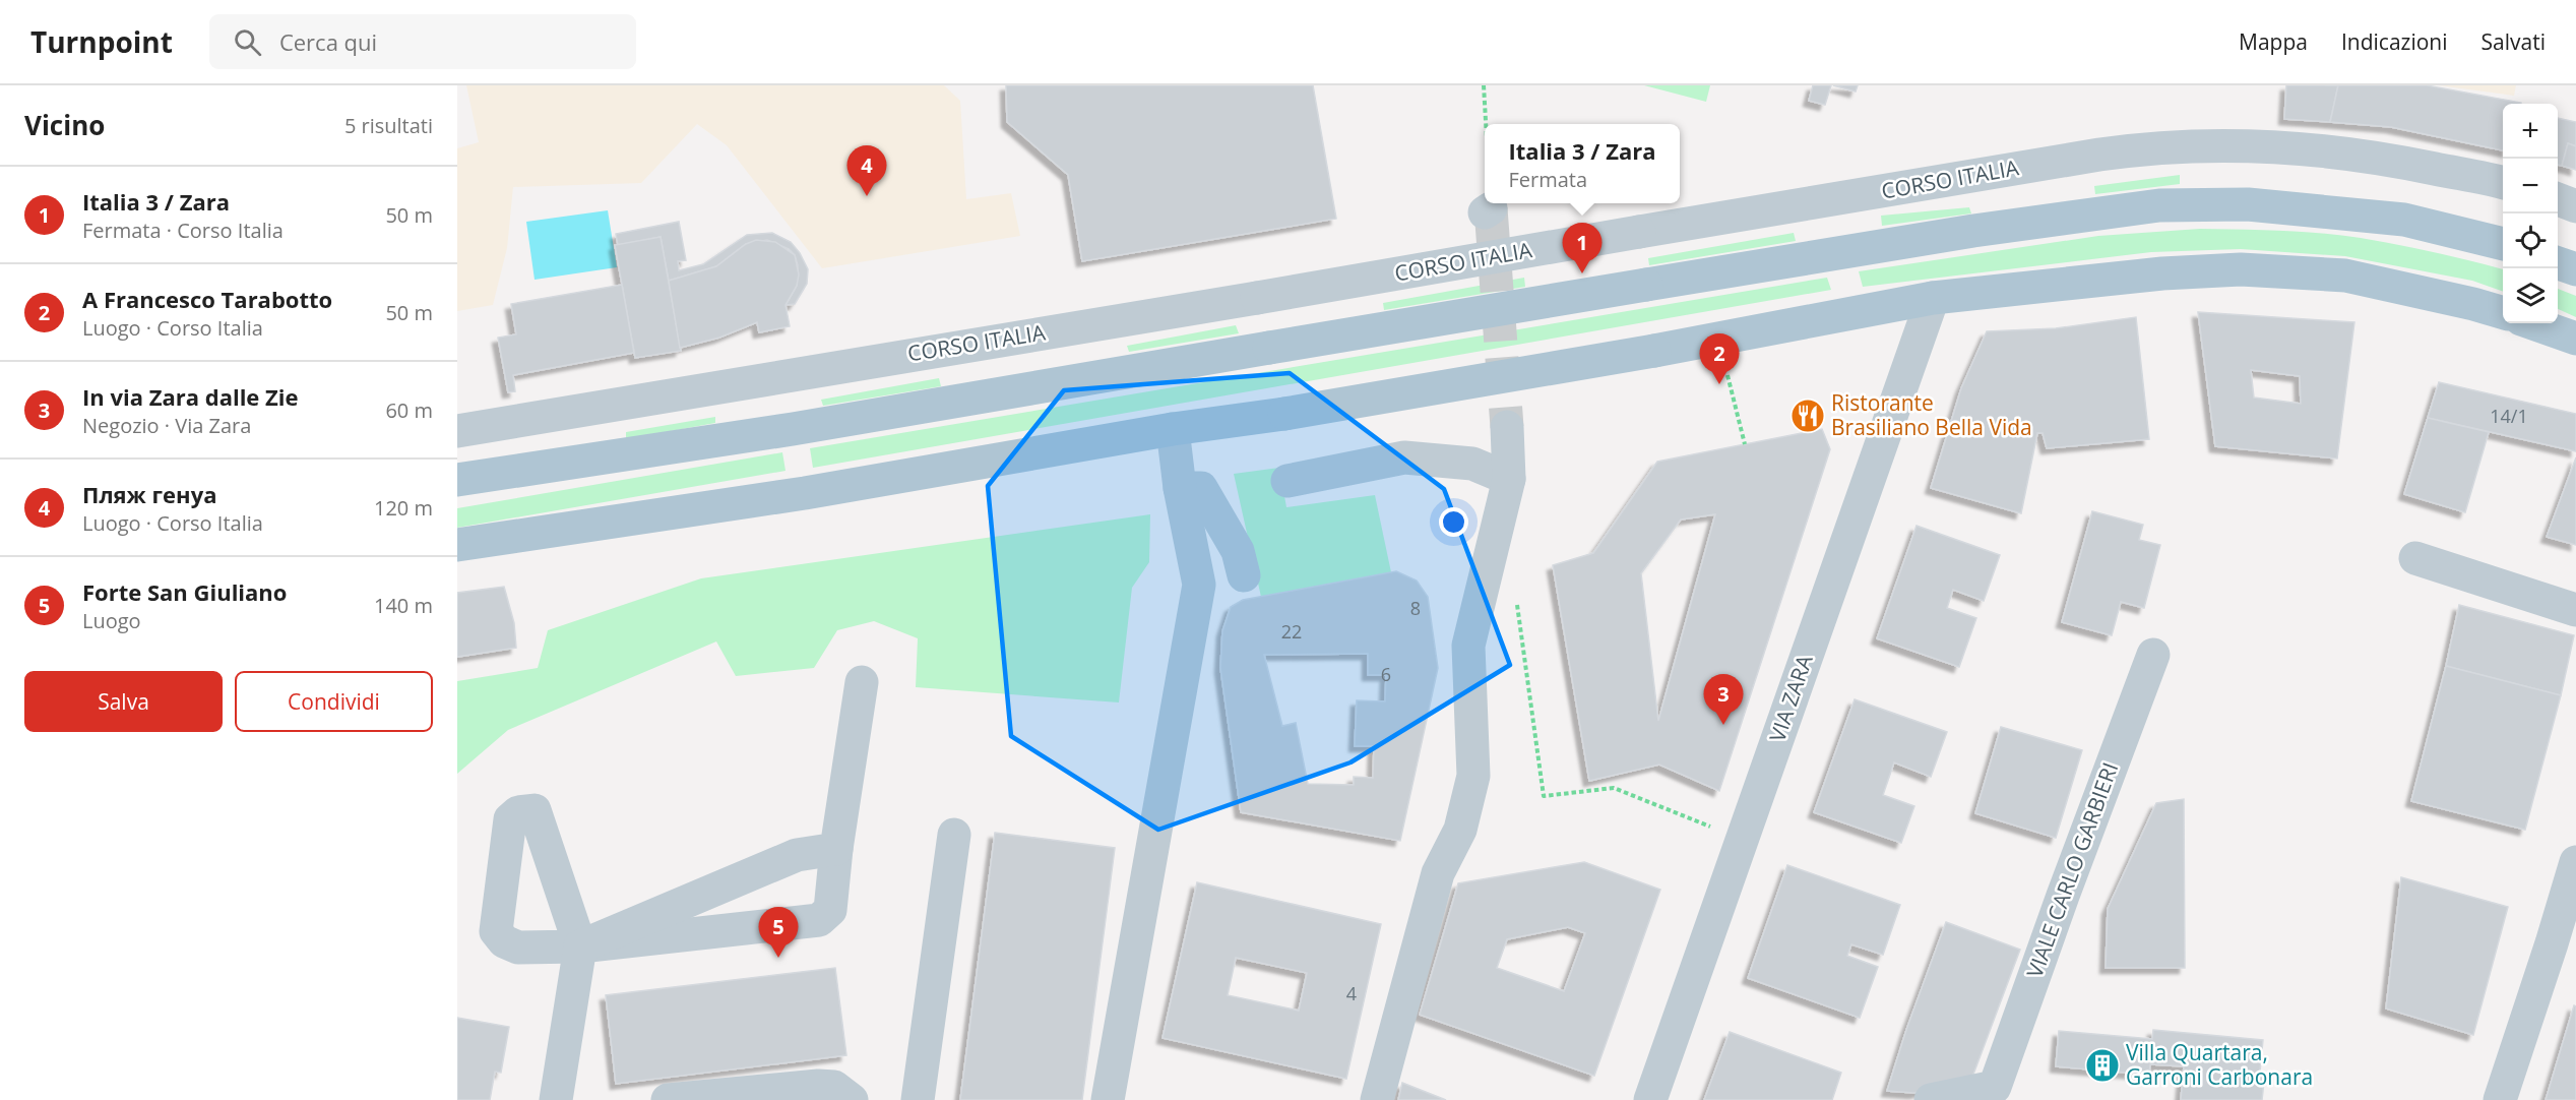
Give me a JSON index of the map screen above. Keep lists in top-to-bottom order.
{
  "streets": {
    "street": ["CORSO ITALIA", "VIA ZARA", "VIALE CARLO GARBIERI"]
  },
  "places": {
    "restaurant": ["Ristorante Brasiliano Bella Vida"],
    "building": ["Villa Quartara, Garroni Carbonara"]
  },
  "house_numbers": [
    "14/1",
    "8",
    "22",
    "6",
    "4"
  ],
  "page": {
    "header": "Turnpoint",
    "search": "Cerca qui",
    "nav": ["Mappa", "Indicazioni", "Salvati"],
    "heading": ["Vicino", "5 risultati"],
    "map_buttons": ["+", "−"],
    "popup": ["Italia 3 / Zara", "Fermata"],
    "pins": [
      "4",
      "1",
      "2",
      "3",
      "5"
    ],
    "list": [
      {
        "mark": "1",
        "name": "Italia 3 / Zara",
        "note": "Fermata · Corso Italia",
        "value": "50 m"
      },
      {
        "mark": "2",
        "name": "A Francesco Tarabotto",
        "note": "Luogo · Corso Italia",
        "value": "50 m"
      },
      {
        "mark": "3",
        "name": "In via Zara dalle Zie",
        "note": "Negozio · Via Zara",
        "value": "60 m"
      },
      {
        "mark": "4",
        "name": "Пляж генуа",
        "note": "Luogo · Corso Italia",
        "value": "120 m"
      },
      {
        "mark": "5",
        "name": "Forte San Giuliano",
        "note": "Luogo",
        "value": "140 m"
      }
    ],
    "buttons": ["Salva", "Condividi"]
  }
}
